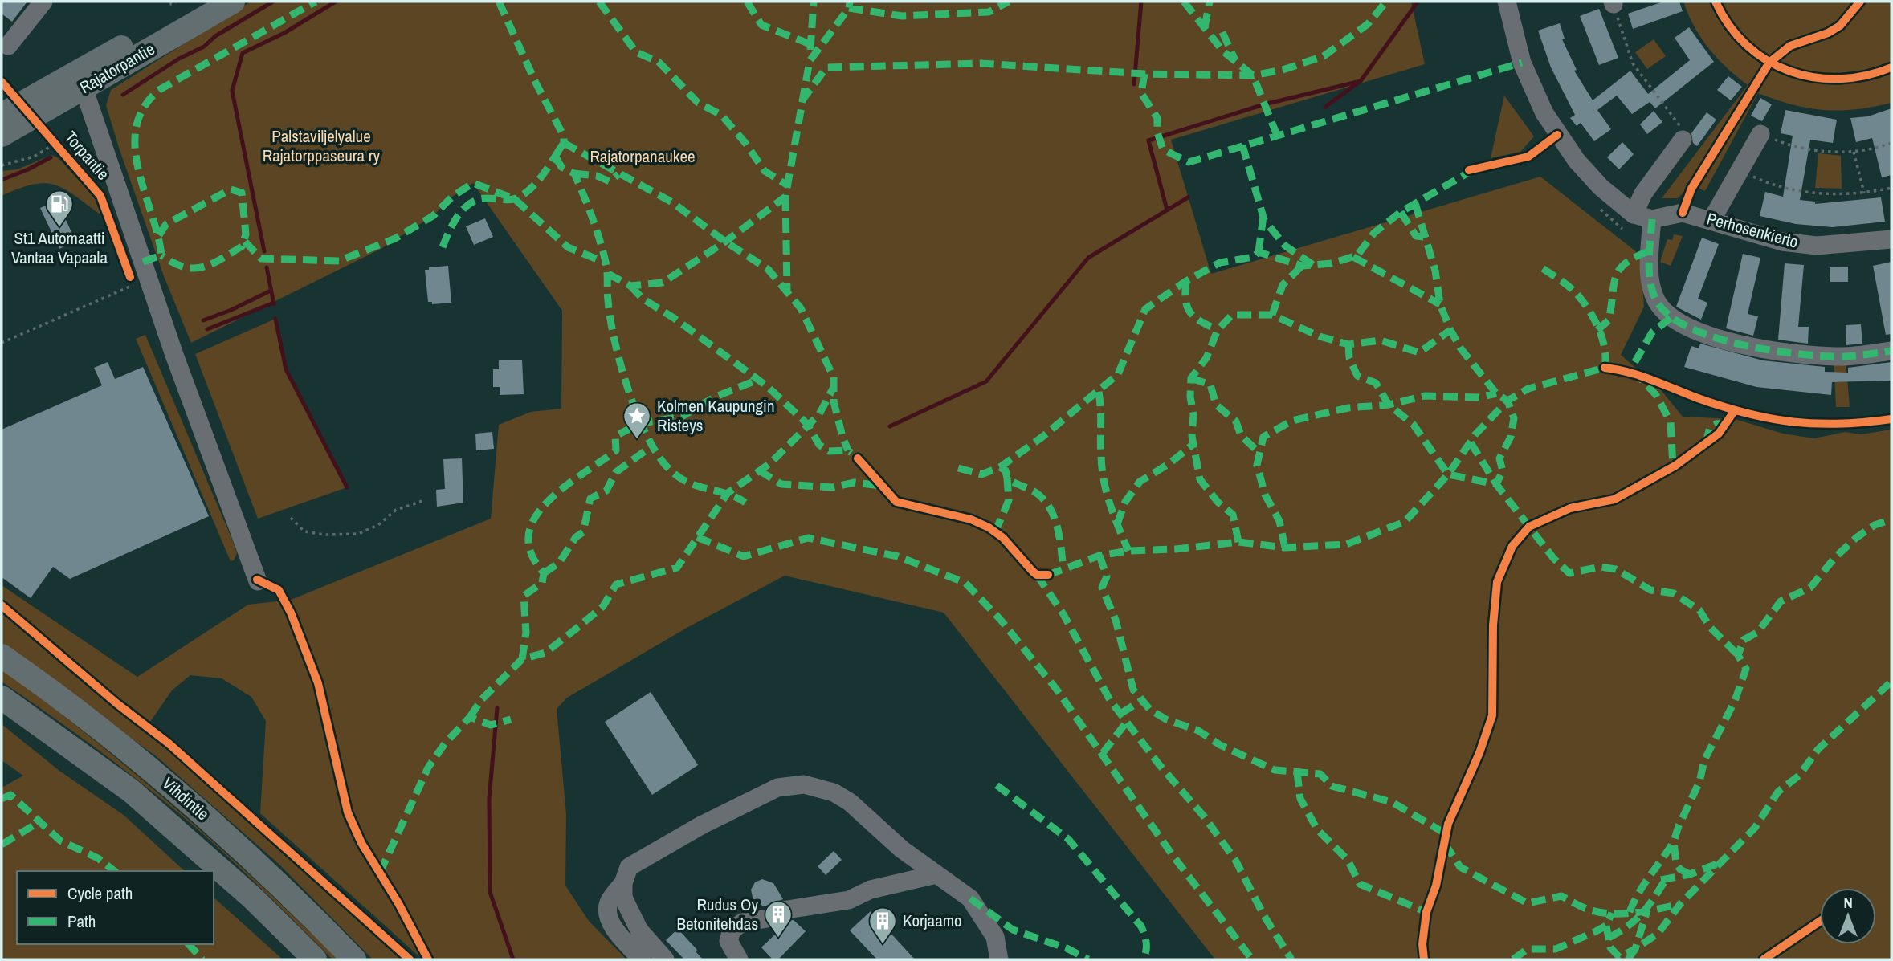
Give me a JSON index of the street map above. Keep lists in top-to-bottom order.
{
  "streets": {
    "main road": ["Rajatorpantie", "Vihdintie"],
    "street": ["Torpantie", "Perhosenkierto"]
  },
  "crossings": [
    ["Rajatorpantie", "Torpantie"]
  ],
  "parks": ["Palstaviljelyalue Rajatorppaseura ry", "Rajatorpanaukee"],
  "places": {
    "fuel station": ["St1 Automaatti Vantaa Vapaala"],
    "place": ["Kolmen Kaupungin Risteys"],
    "building": ["Rudus Oy Betonitehdas", "Korjaamo"]
  },
  "legend": ["Cycle path", "Path"],
  "north": "top"
}
